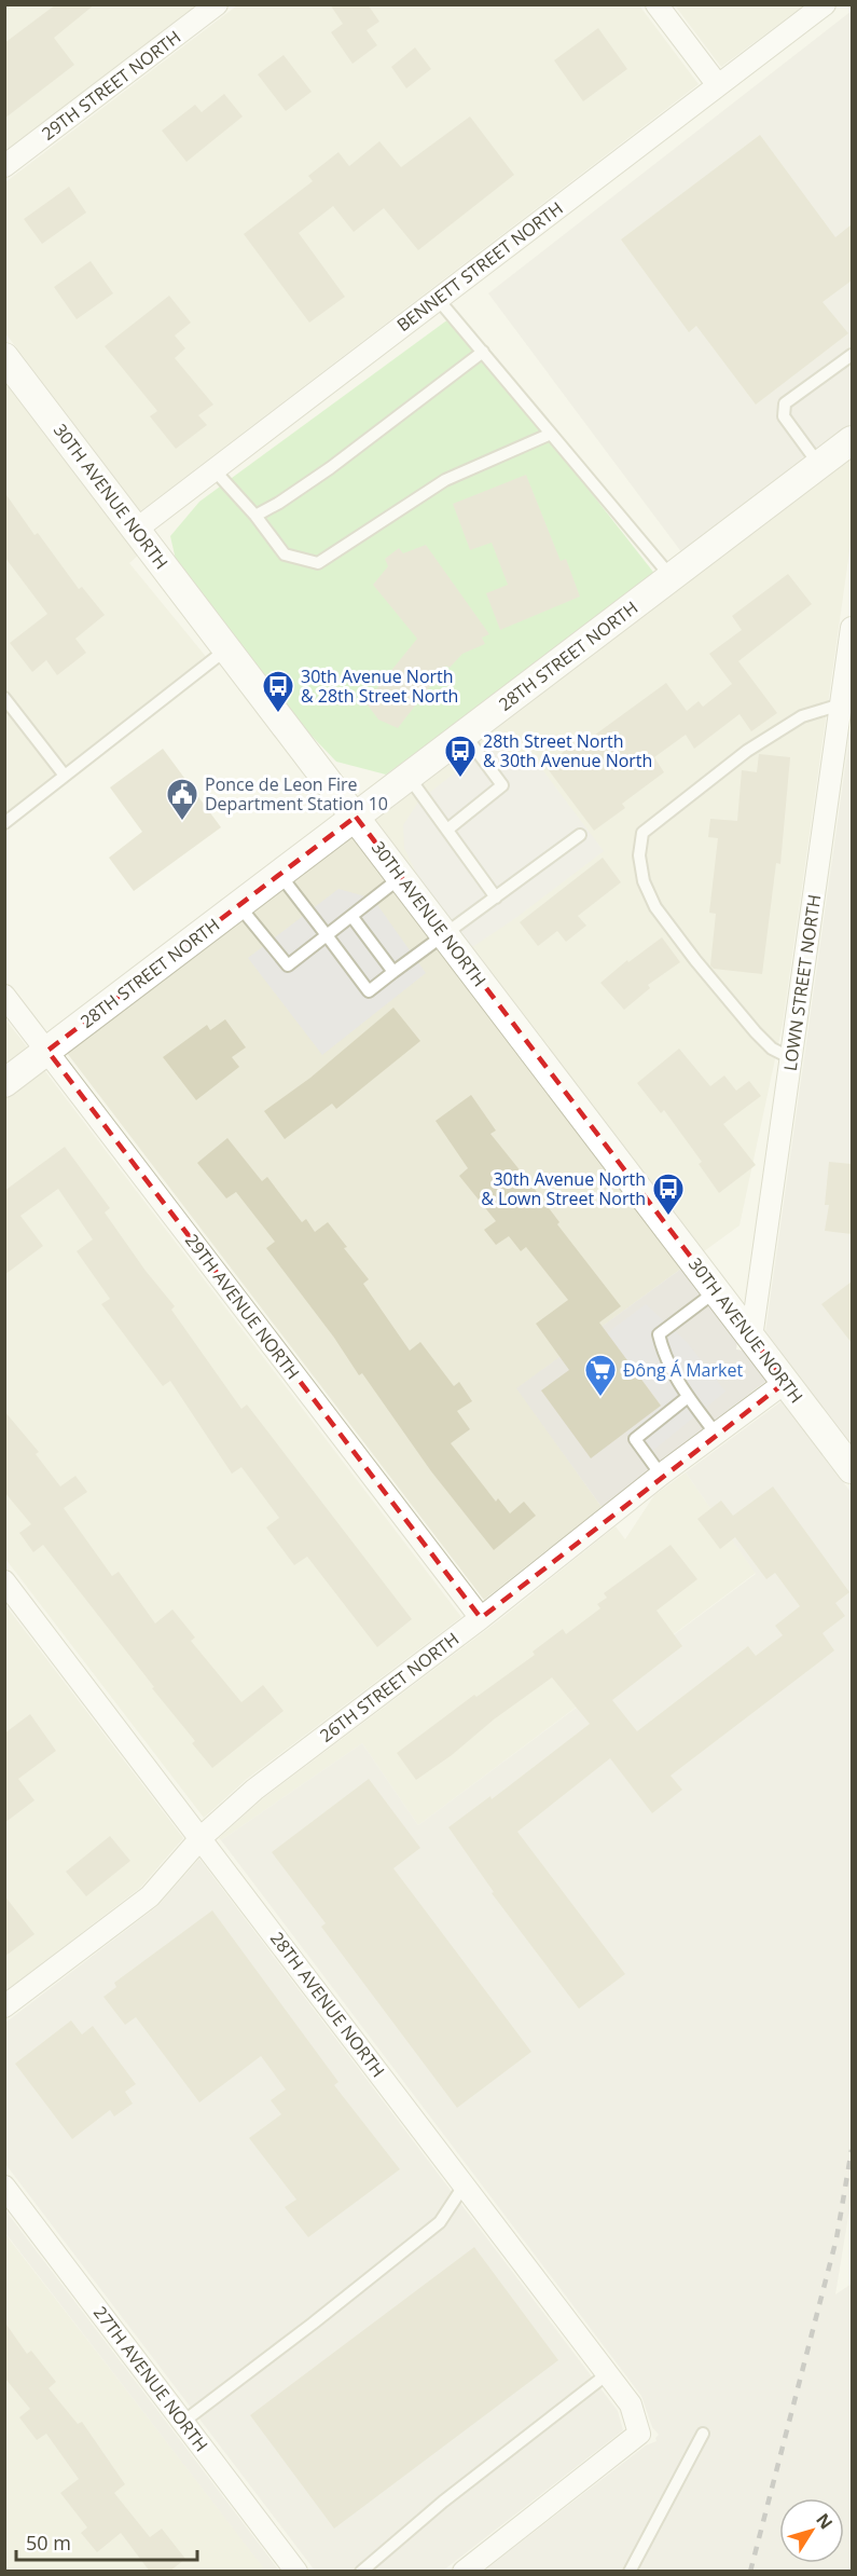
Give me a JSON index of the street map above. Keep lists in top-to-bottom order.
{
  "streets": {
    "street": [
      "29TH STREET NORTH",
      "BENNETT STREET NORTH",
      "30TH AVENUE NORTH",
      "28TH STREET NORTH",
      "LOWN STREET NORTH",
      "29TH AVENUE NORTH",
      "26TH STREET NORTH",
      "28TH AVENUE NORTH",
      "27TH AVENUE NORTH"
    ]
  },
  "crossings": [
    ["BENNETT STREET NORTH", "30TH AVENUE NORTH"],
    ["30TH AVENUE NORTH", "28TH STREET NORTH"],
    ["30TH AVENUE NORTH", "LOWN STREET NORTH"],
    ["30TH AVENUE NORTH", "26TH STREET NORTH"],
    ["28TH STREET NORTH", "29TH AVENUE NORTH"],
    ["29TH AVENUE NORTH", "26TH STREET NORTH"],
    ["26TH STREET NORTH", "28TH AVENUE NORTH"]
  ],
  "places": {
    "bus stop": ["30th Avenue North & 28th Street North", "28th Street North & 30th Avenue North", "30th Avenue North & Lown Street North"],
    "public building": ["Ponce de Leon Fire Department Station 10"],
    "supermarket": ["Đông Á Market"]
  },
  "scale_bar": "50 m",
  "north": "top right"
}
